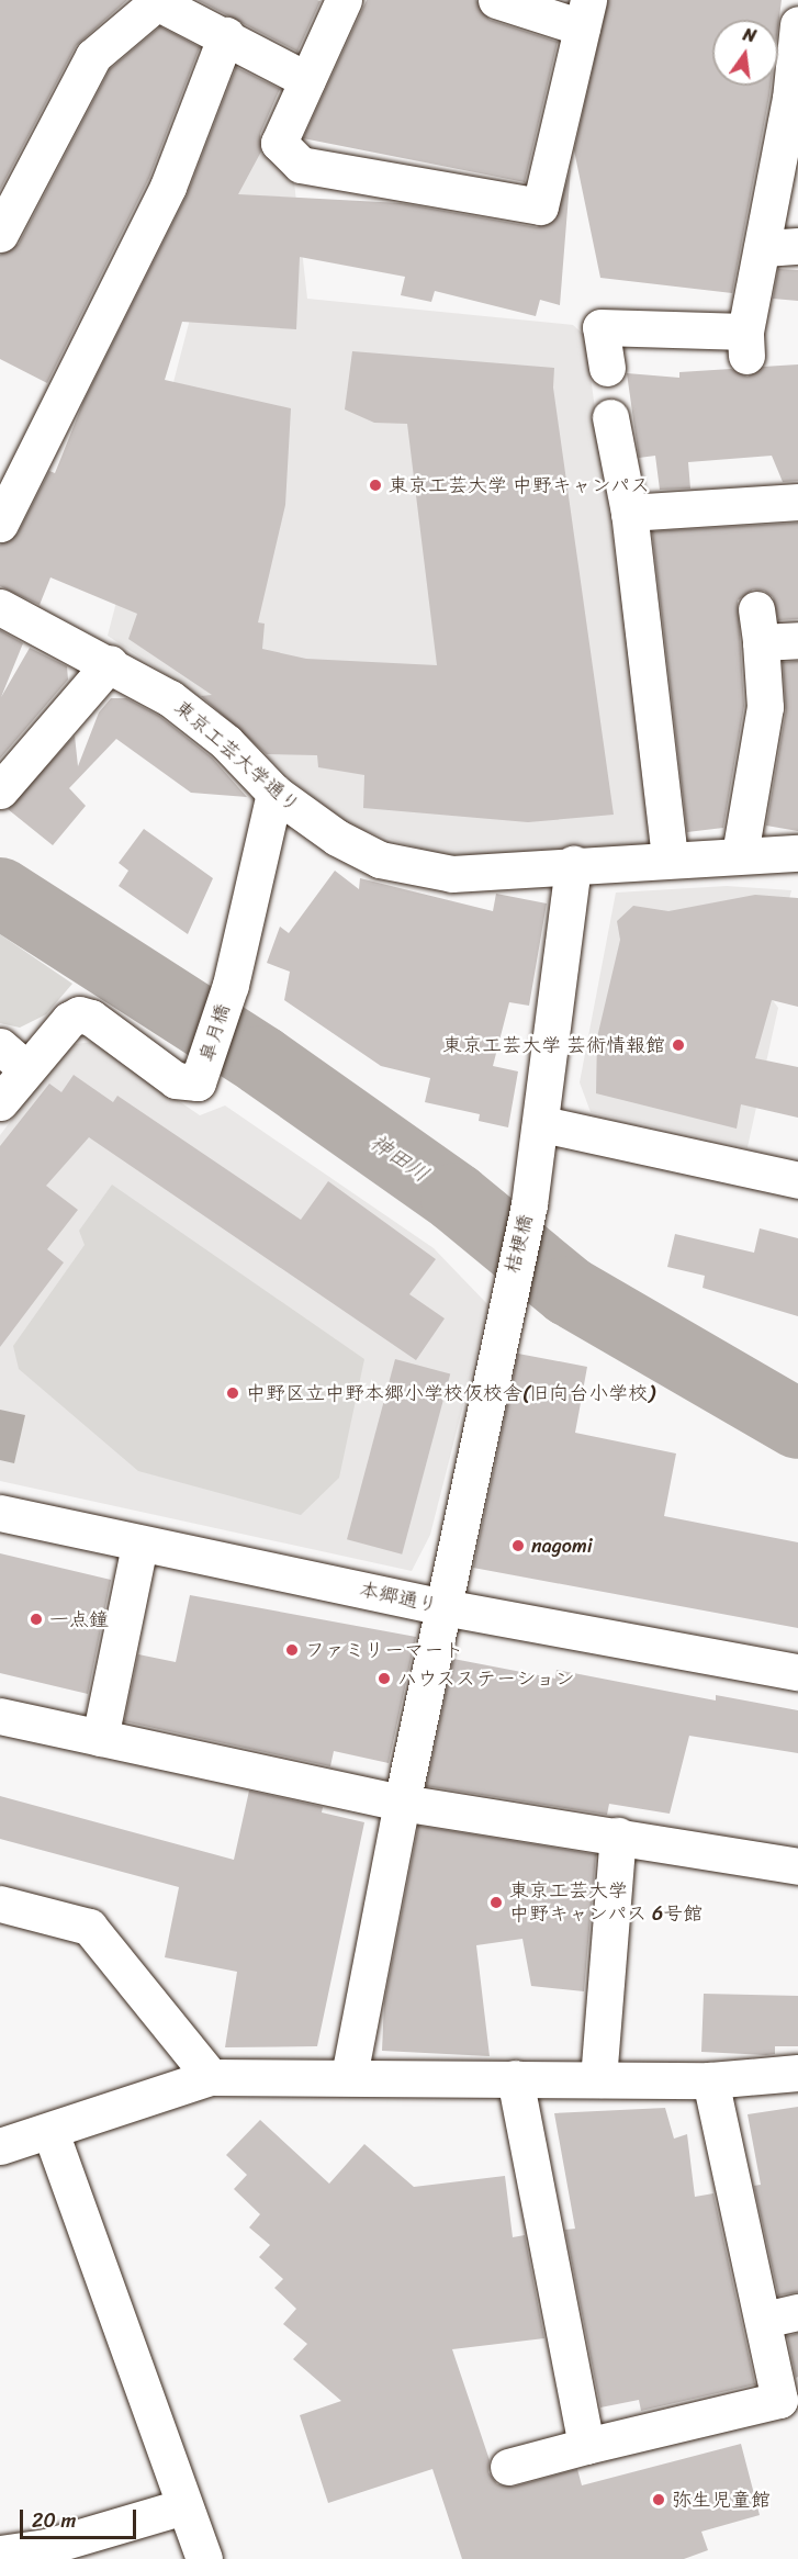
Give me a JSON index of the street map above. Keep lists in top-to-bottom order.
{
  "streets": {
    "street": [
      "東京工芸大学通り",
      "皐月橋",
      "桔梗橋",
      "本郷通り"
    ]
  },
  "crossings": [
    ["東京工芸大学通り", "皐月橋"],
    ["東京工芸大学通り", "桔梗橋"],
    ["桔梗橋", "本郷通り"]
  ],
  "water": ["神田川"],
  "places": [
    "東京工芸大学 中野キャンパス",
    "東京工芸大学 芸術情報館",
    "中野区立中野本郷小学校仮校舎(旧向台小学校)",
    "nagomi",
    "一点鐘",
    "ファミリーマート",
    "ハウスステーション",
    "東京工芸大学 中野キャンパス 6号館",
    "弥生児童館"
  ],
  "scale_bar": "20 m",
  "north": "top"
}
